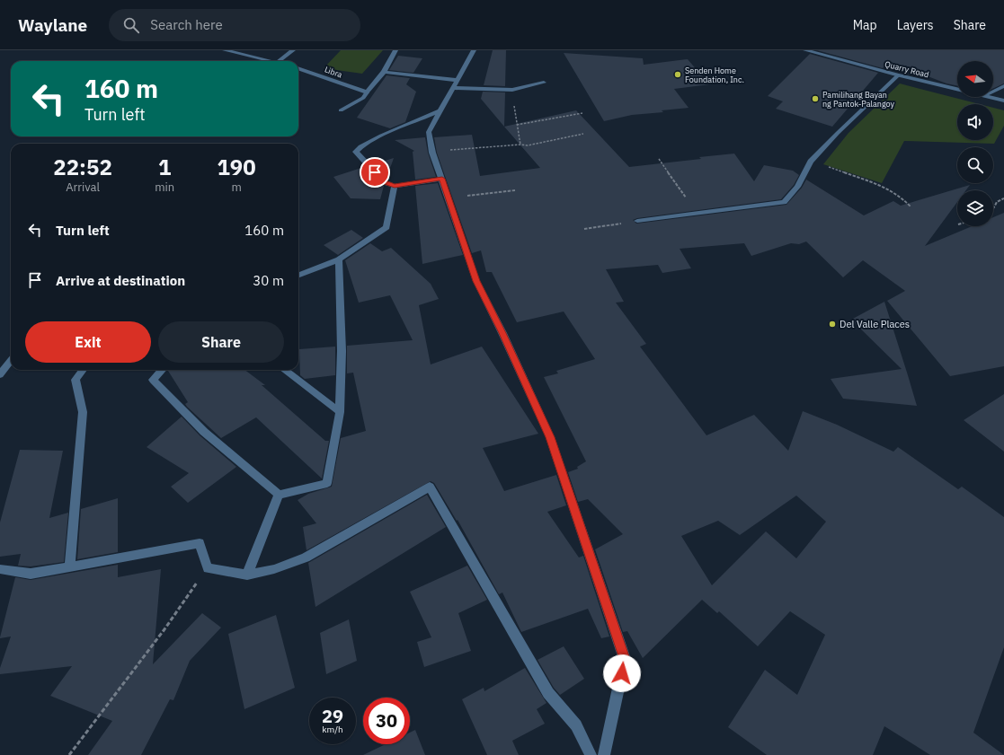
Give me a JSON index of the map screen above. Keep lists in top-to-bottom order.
{
  "streets": {
    "street": ["Quarry Road", "Libra"]
  },
  "places": ["Senden Home Foundation, Inc.", "Pamilihang Bayan ng Pantok-Palangoy", "Del Valle Places"],
  "north": "left",
  "page": {
    "header": "Waylane",
    "search": "Search here",
    "nav": ["Map", "Layers", "Share"],
    "turn": ["160 m", "Turn left"],
    "eta": [
      "22:52",
      "Arrival",
      "1",
      "min",
      "190",
      "m"
    ],
    "list": [
      {
        "name": "Turn left",
        "value": "160 m"
      },
      {
        "name": "Arrive at destination",
        "value": "30 m"
      }
    ],
    "buttons": ["Exit", "Share"],
    "speed": "29 km/h",
    "limit": "30"
  }
}
